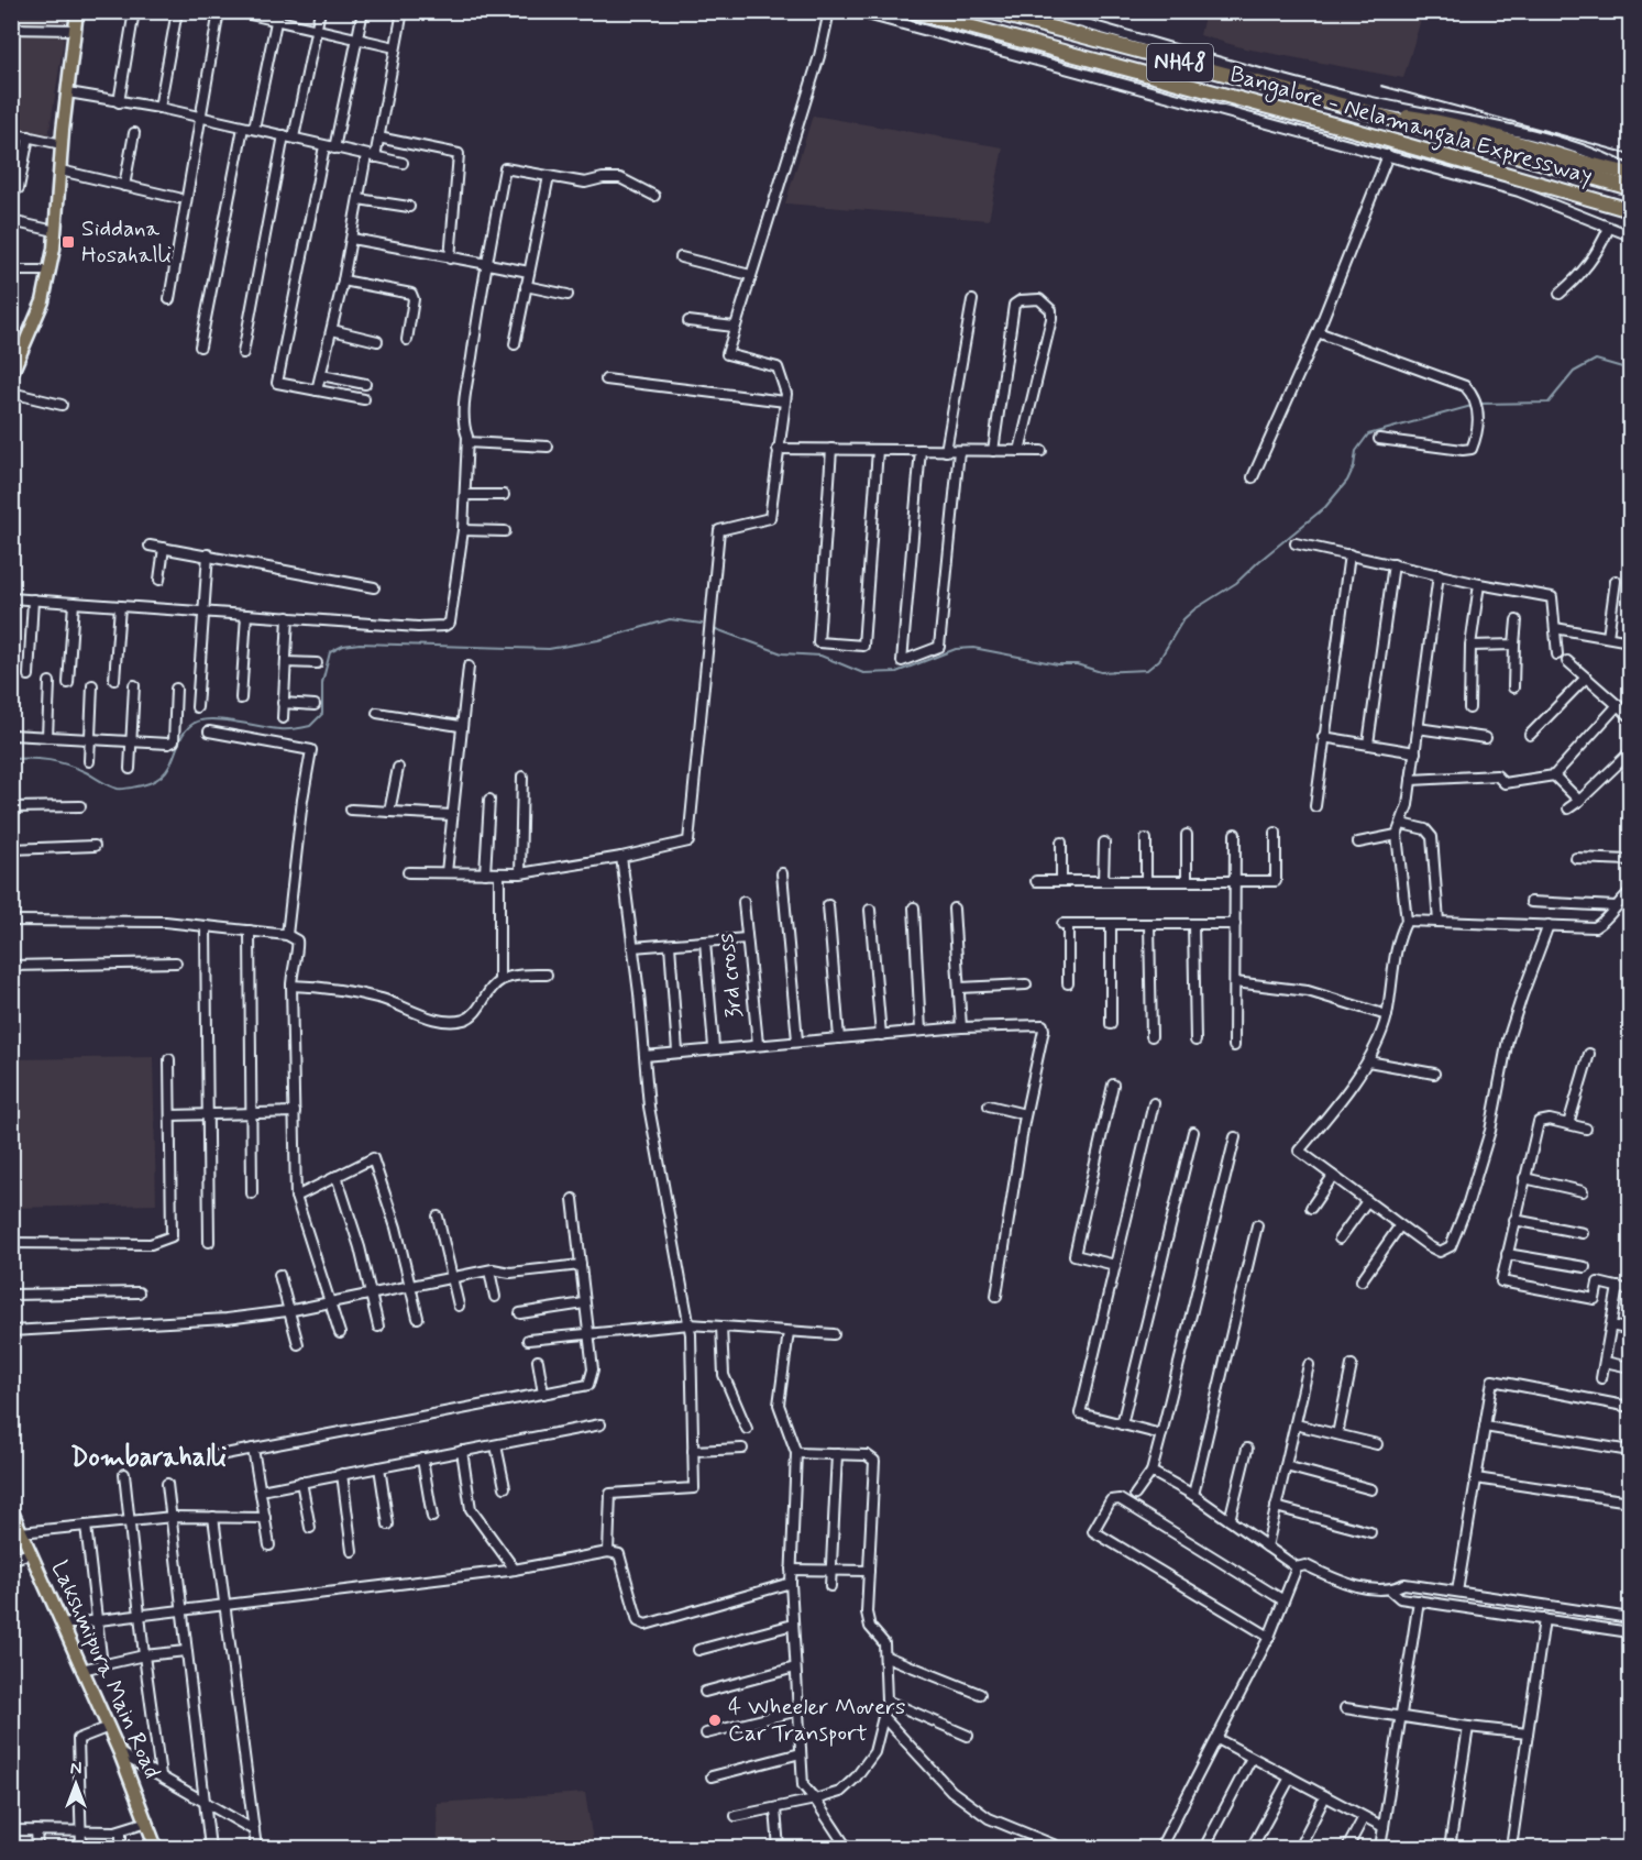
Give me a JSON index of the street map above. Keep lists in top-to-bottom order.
{
  "streets": {
    "highway": ["NH48", "Bangalore - Nelamangala Expressway"],
    "main road": ["Lakshmipura Main Road"],
    "street": ["3rd cross"]
  },
  "districts": ["Dombarahalli"],
  "places": {
    "transit": ["Siddana Hosahalli"],
    "other": ["4 Wheeler Movers Car Transport"]
  },
  "north": "top"
}
